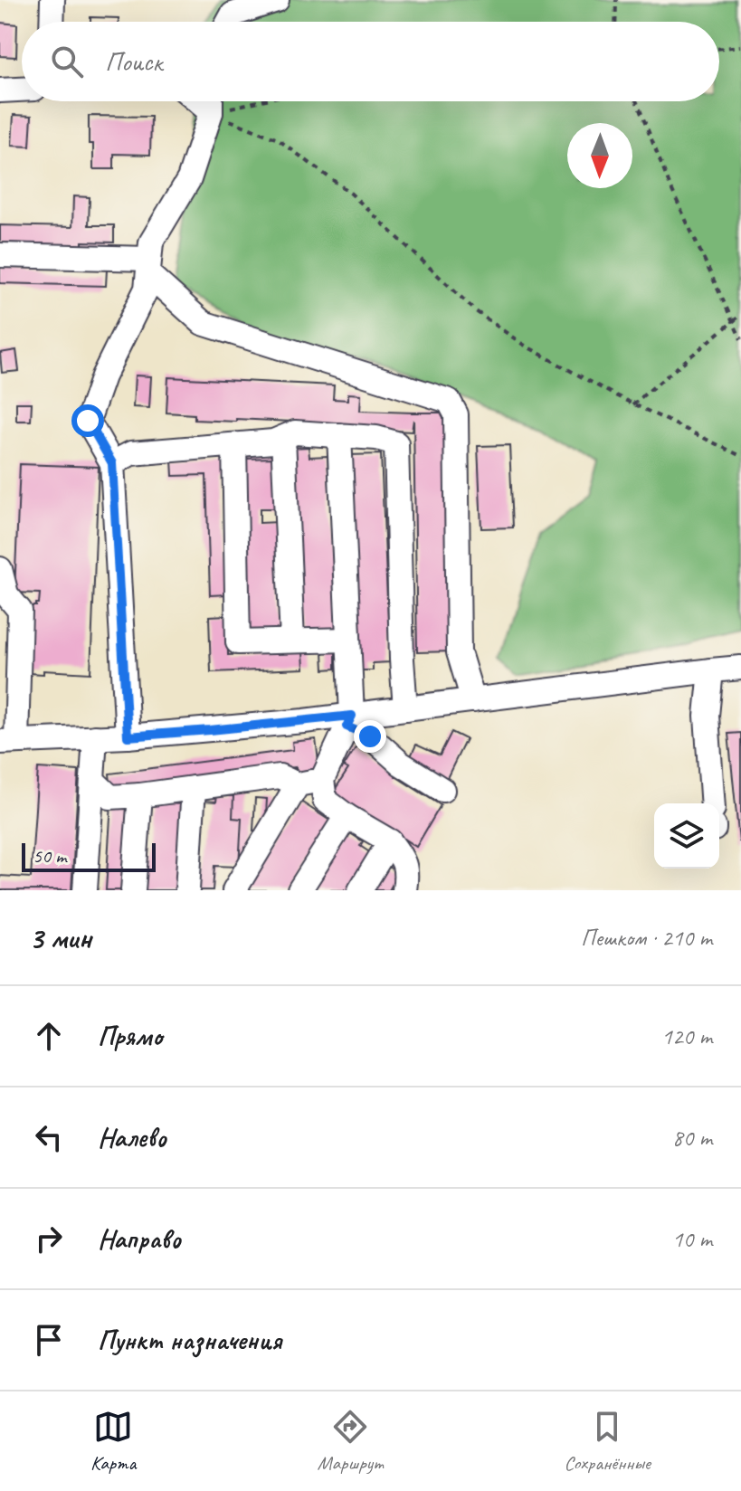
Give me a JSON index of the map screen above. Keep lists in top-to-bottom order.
{
  "scale_bar": "50 m",
  "north": "bottom",
  "page": {
    "search": "Поиск",
    "scale": "50 m",
    "heading": ["3 мин", "Пешком · 210 m"],
    "list": [
      ["Прямо", "120 m"],
      ["Налево", "80 m"],
      ["Направо", "10 m"],
      "Пункт назначения"
    ],
    "nav": ["Карта", "Маршрут", "Сохранённые"]
  }
}
